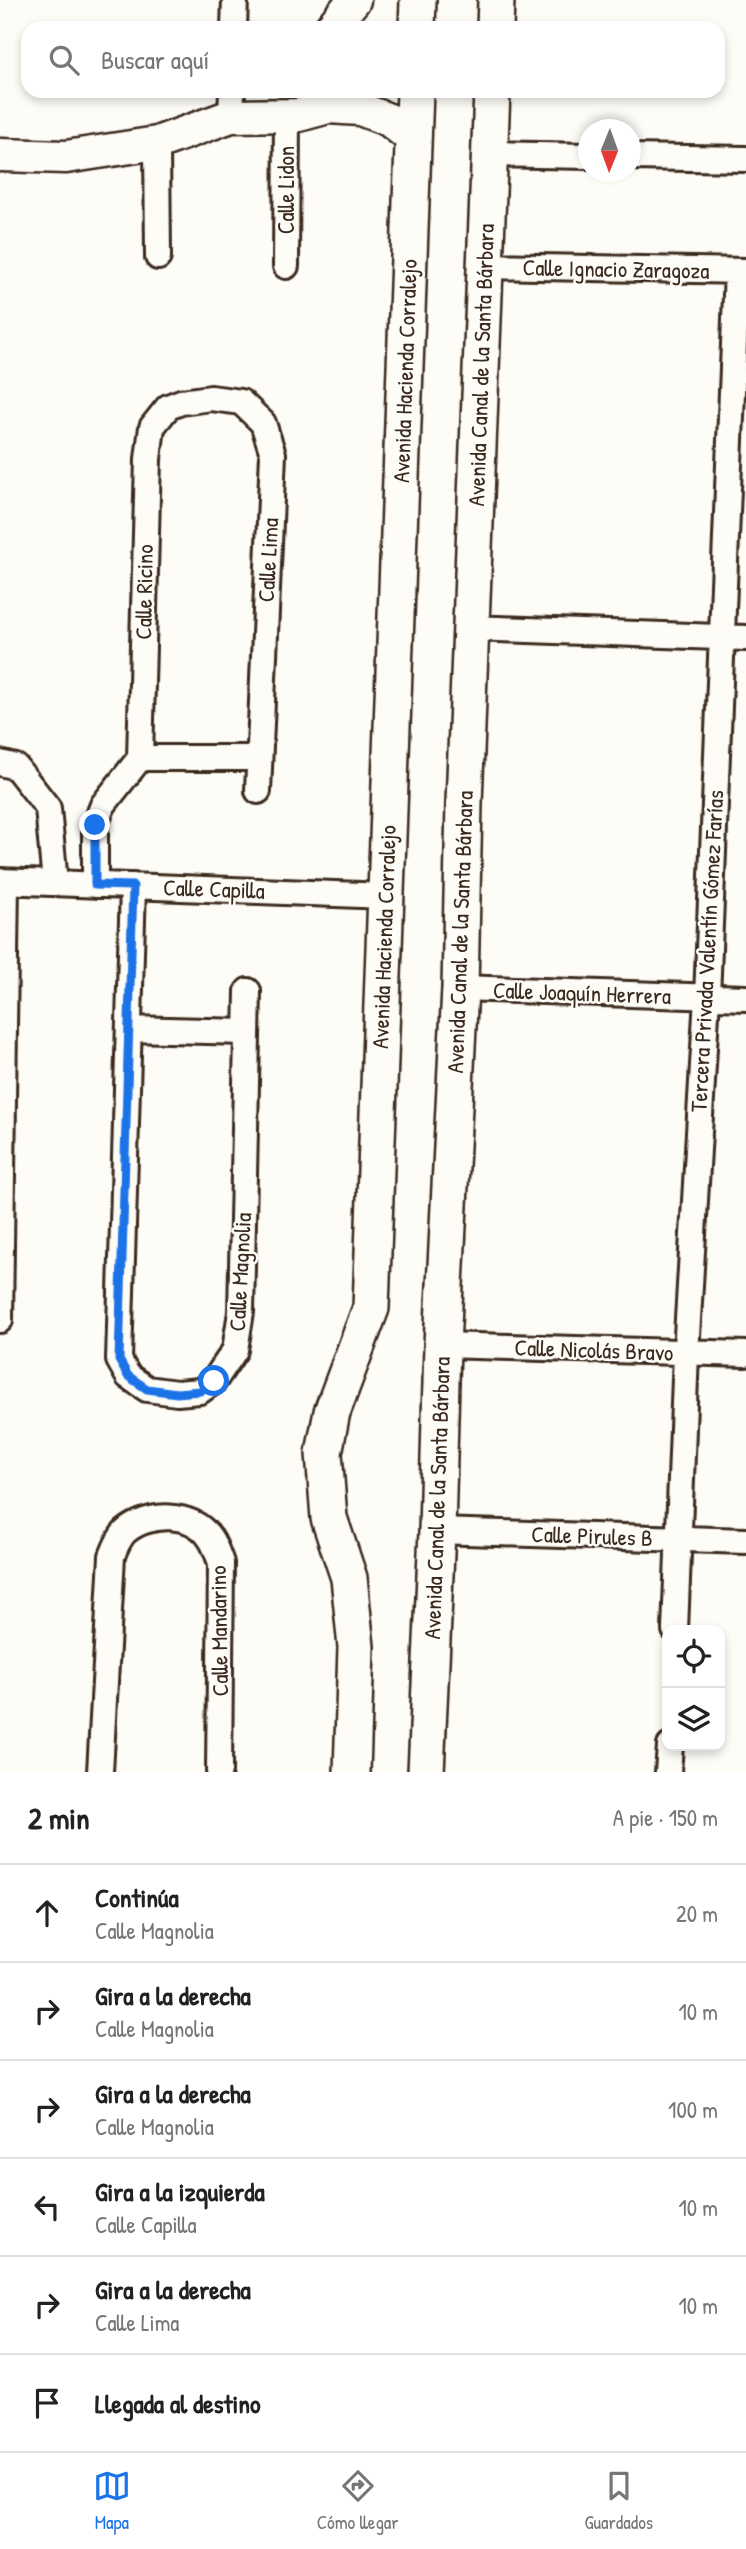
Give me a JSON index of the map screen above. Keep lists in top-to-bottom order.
{
  "streets": {
    "main road": ["Avenida Canal de la Santa Bárbara", "Avenida Hacienda Corralejo"],
    "street": [
      "Calle Lidon",
      "Calle Ignacio Zaragoza",
      "Calle Lima",
      "Calle Ricino",
      "Calle Capilla",
      "Tercera Privada Valentín Gómez Farías",
      "Calle Joaquín Herrera",
      "Calle Magnolia",
      "Calle Nicolás Bravo",
      "Calle Pirules B",
      "Calle Mandarino"
    ]
  },
  "crossings": [
    ["Calle Ignacio Zaragoza", "Avenida Canal de la Santa Bárbara"],
    ["Calle Ignacio Zaragoza", "Tercera Privada Valentín Gómez Farías"],
    ["Avenida Canal de la Santa Bárbara", "Calle Joaquín Herrera"],
    ["Avenida Canal de la Santa Bárbara", "Calle Nicolás Bravo"],
    ["Avenida Canal de la Santa Bárbara", "Calle Pirules B"],
    ["Avenida Hacienda Corralejo", "Calle Capilla"],
    ["Calle Lima", "Calle Ricino"],
    ["Calle Capilla", "Calle Magnolia"],
    ["Tercera Privada Valentín Gómez Farías", "Calle Joaquín Herrera"],
    ["Tercera Privada Valentín Gómez Farías", "Calle Nicolás Bravo"],
    ["Tercera Privada Valentín Gómez Farías", "Calle Pirules B"]
  ],
  "north": "bottom",
  "page": {
    "search": "Buscar aquí",
    "heading": ["2 min", "A pie · 150 m"],
    "list": [
      ["Continúa", "Calle Magnolia", "20 m"],
      ["Gira a la derecha", "Calle Magnolia", "10 m"],
      ["Gira a la derecha", "Calle Magnolia", "100 m"],
      ["Gira a la izquierda", "Calle Capilla", "10 m"],
      ["Gira a la derecha", "Calle Lima", "10 m"],
      "Llegada al destino"
    ],
    "nav": ["Mapa", "Cómo llegar", "Guardados"]
  }
}
